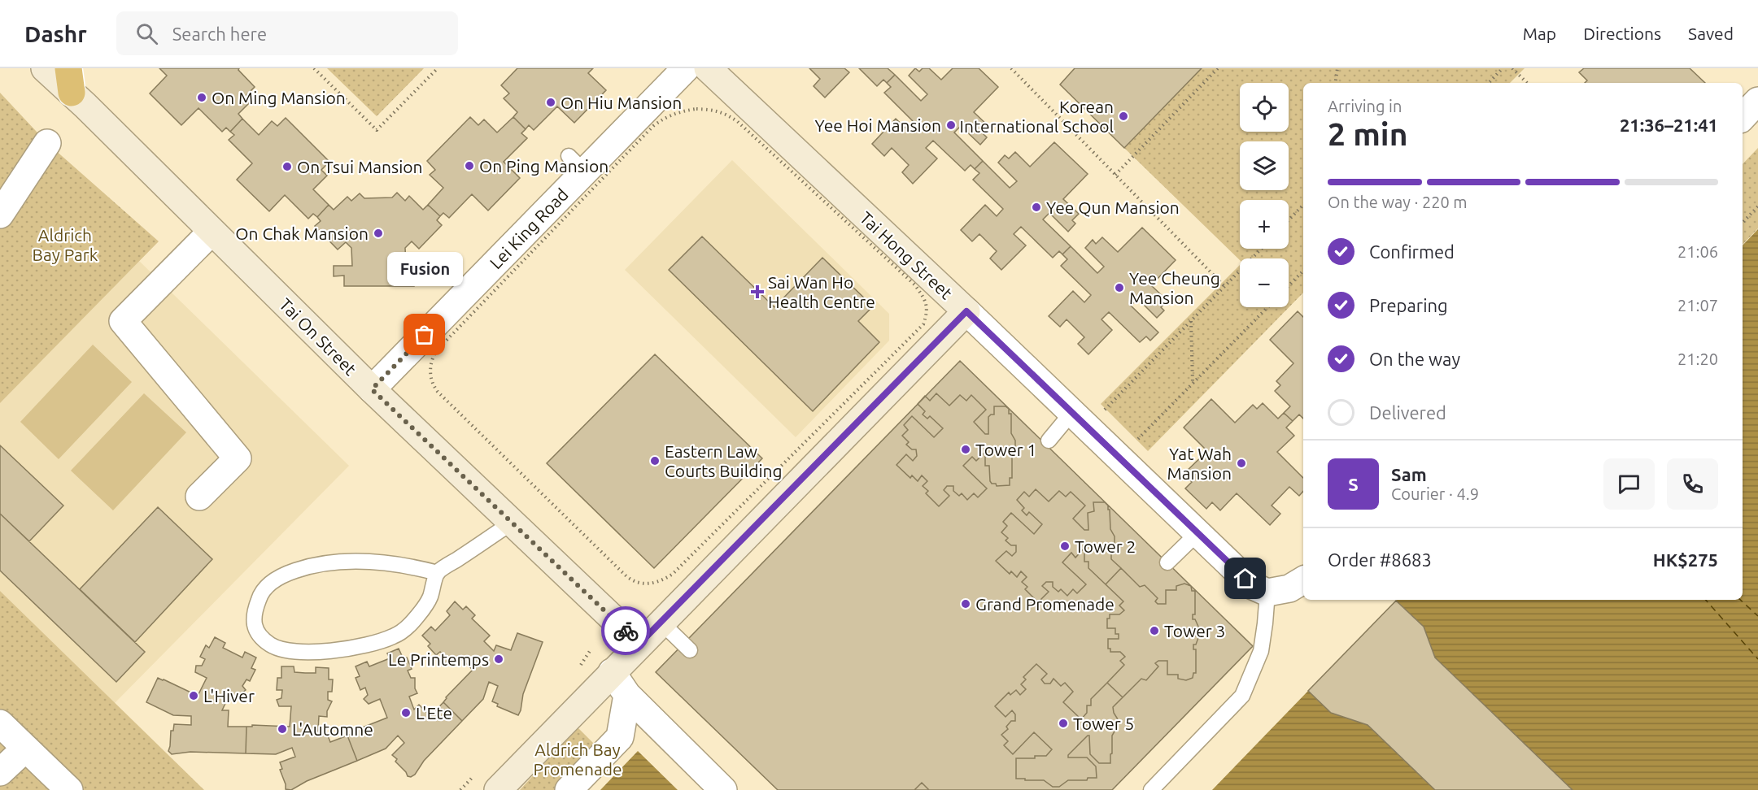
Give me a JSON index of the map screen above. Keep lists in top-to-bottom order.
{
  "streets": {
    "street": ["Lei King Road", "Tai Hong Street", "Tai On Street"]
  },
  "crossings": [
    ["Lei King Road", "Tai On Street"]
  ],
  "parks": ["Aldrich Bay Park", "Aldrich Bay Promenade"],
  "places": {
    "other": [
      "On Ming Mansion",
      "On Hiu Mansion",
      "Korean International School",
      "Yee Hoi Mansion",
      "On Ping Mansion",
      "On Tsui Mansion",
      "Yee Qun Mansion",
      "On Chak Mansion",
      "Yee Cheung Mansion",
      "Fusion",
      "Tower 1",
      "Eastern Law Courts Building",
      "Yat Wah Mansion",
      "Tower 2",
      "Grand Promenade",
      "Tower 3",
      "Le Printemps",
      "L'Hiver",
      "L'Ete",
      "Tower 5",
      "L'Automne"
    ],
    "health": ["Sai Wan Ho Health Centre"]
  },
  "page": {
    "header": "Dashr",
    "search": "Search here",
    "nav": ["Map", "Directions", "Saved"],
    "map_buttons": ["+", "−"],
    "heading": ["2 min", "Arriving in", "21:36–21:41"],
    "panel": [
      "Sam",
      "Courier · 4.9",
      "Order #8683",
      "HK$275"
    ],
    "bar": "On the way · 220 m",
    "list": [
      ["Confirmed", "21:06"],
      ["Preparing", "21:07"],
      ["On the way", "21:20"],
      "Delivered"
    ],
    "bubble": "Fusion",
    "round": "S"
  }
}
